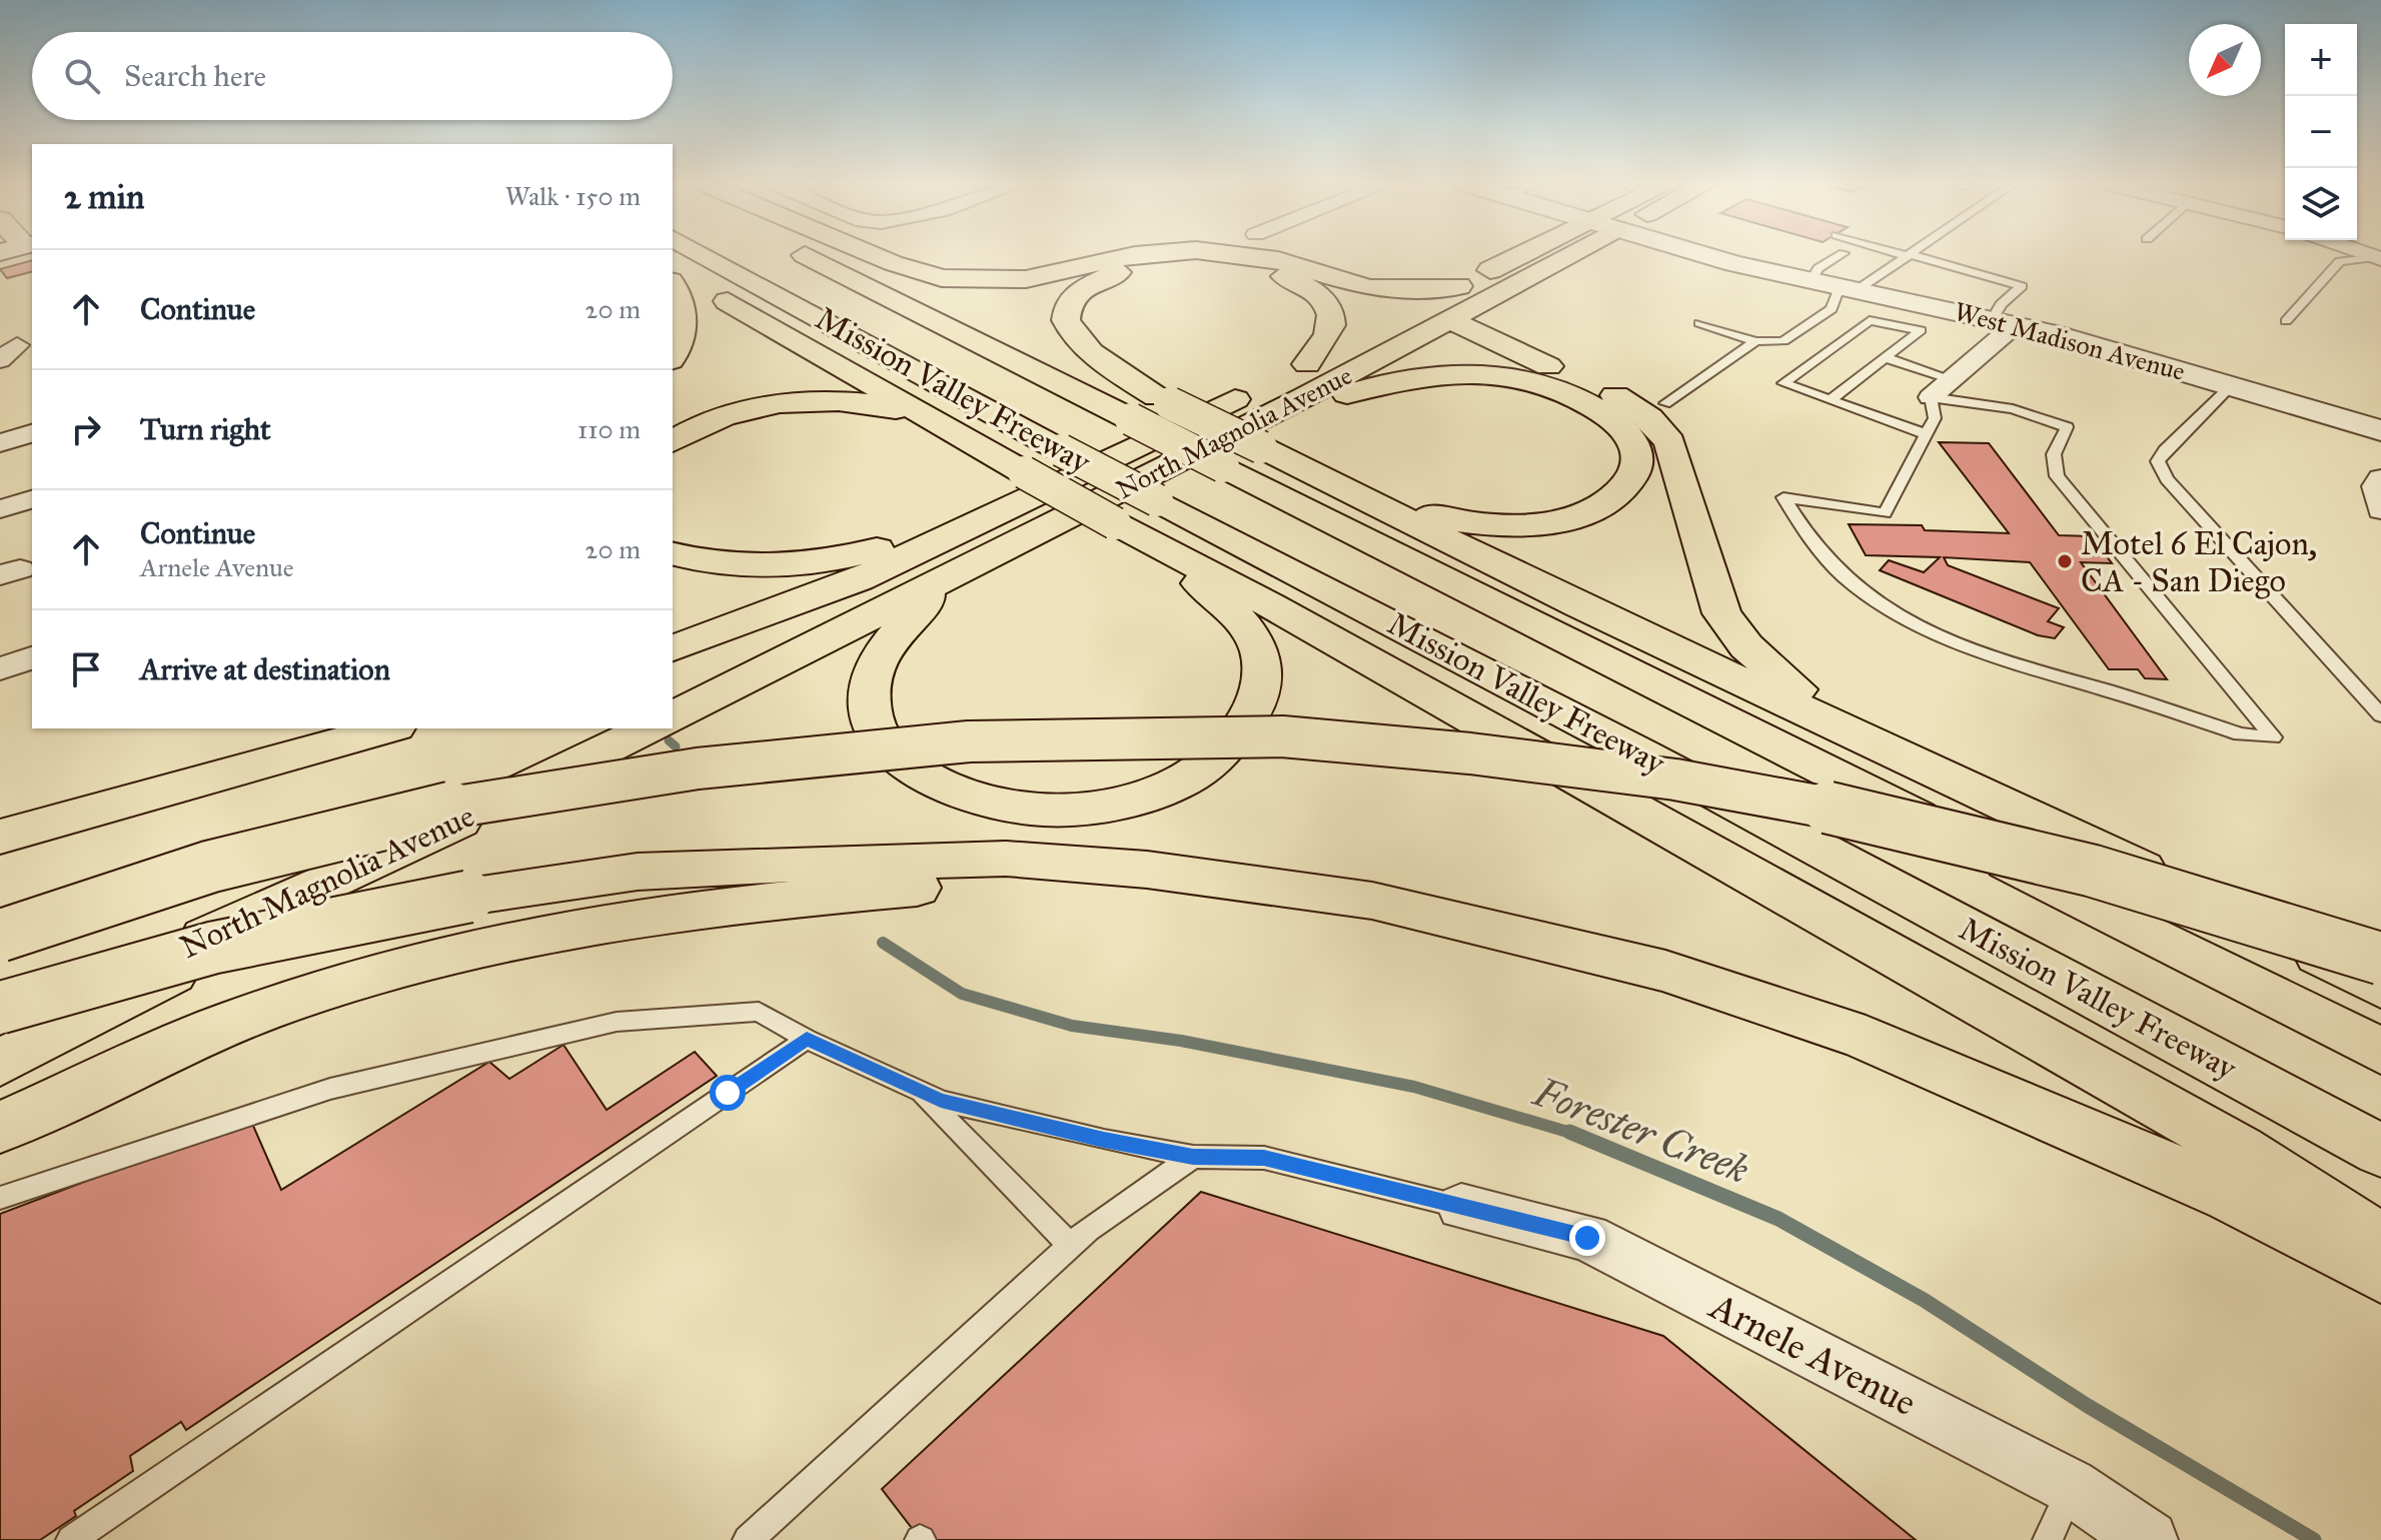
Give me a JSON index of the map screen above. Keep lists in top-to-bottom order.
{
  "streets": {
    "main road": ["Mission Valley Freeway", "North Magnolia Avenue"],
    "street": ["West Madison Avenue", "Arnele Avenue"]
  },
  "water": ["Forester Creek"],
  "places": ["Motel 6 El Cajon, CA - San Diego"],
  "north": "bottom left",
  "page": {
    "map_buttons": ["+", "−"],
    "search": "Search here",
    "heading": ["2 min", "Walk · 150 m"],
    "list": [
      ["Continue", "20 m"],
      ["Turn right", "110 m"],
      ["Continue", "Arnele Avenue", "20 m"],
      "Arrive at destination"
    ]
  }
}
